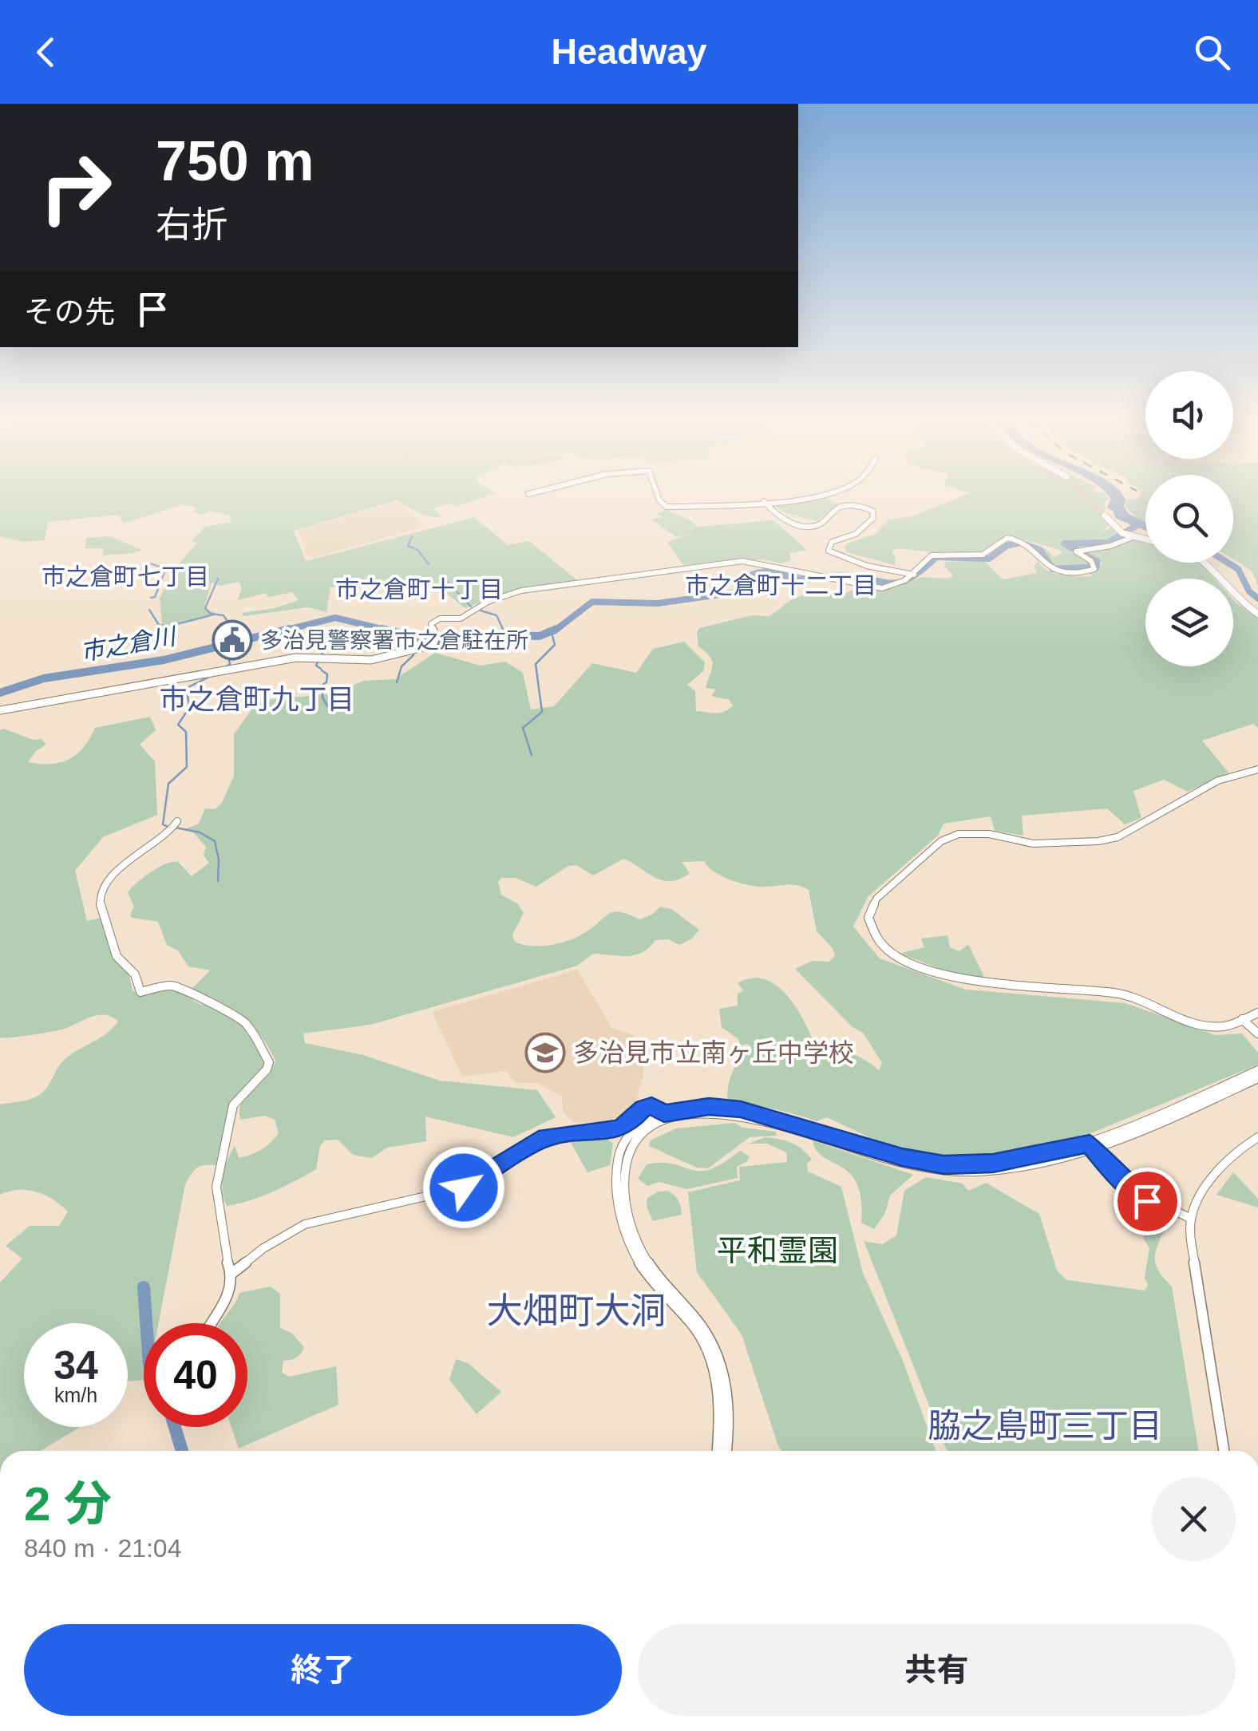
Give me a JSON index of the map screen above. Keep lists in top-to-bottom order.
{
  "districts": [
    "市之倉町七丁目",
    "市之倉町十二丁目",
    "市之倉町十丁目",
    "市之倉町九丁目",
    "大畑町大洞",
    "脇之島町三丁目"
  ],
  "water": ["市之倉川"],
  "parks": ["平和霊園"],
  "places": {
    "public building": ["多治見警察署市之倉駐在所"],
    "school or university": ["多治見市立南ヶ丘中学校"]
  },
  "page": {
    "header": "Headway",
    "turn": ["750 m", "右折"],
    "then": "その先",
    "speed": "34 km/h",
    "limit": "40",
    "heading": ["2 分", "840 m · 21:04"],
    "buttons": ["終了", "共有"]
  }
}
